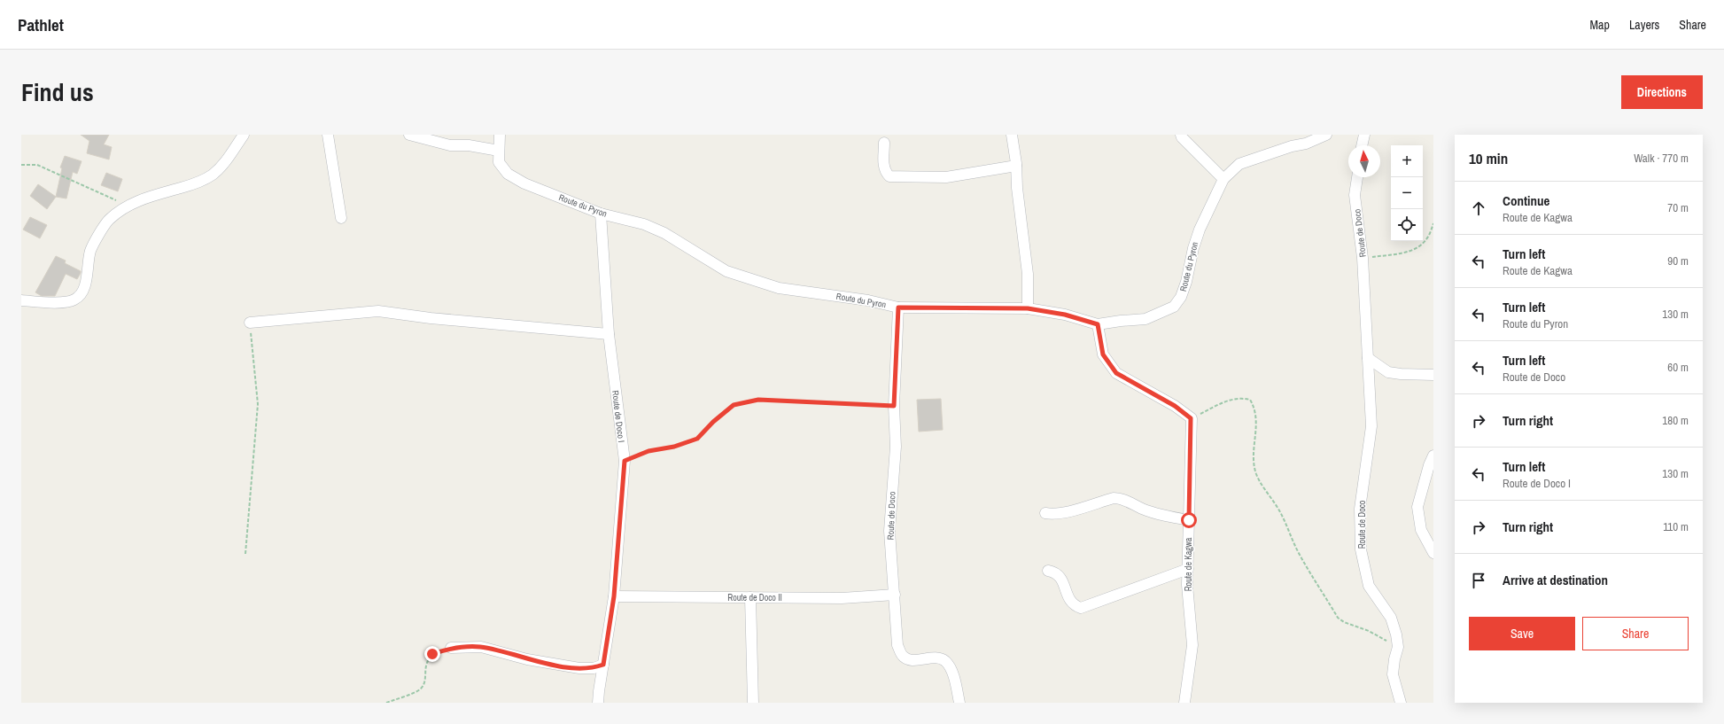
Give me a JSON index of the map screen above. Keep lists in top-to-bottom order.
{
  "streets": {
    "street": [
      "Route du Pyron",
      "Route de Doco",
      "Route de Doco I",
      "Route de Kagwa",
      "Route de Doco II"
    ]
  },
  "crossings": [
    ["Route du Pyron", "Route de Doco"],
    ["Route du Pyron", "Route de Doco I"],
    ["Route de Doco", "Route de Doco II"],
    ["Route de Doco I", "Route de Doco II"]
  ],
  "north": "top",
  "page": {
    "header": "Pathlet",
    "nav": ["Map", "Layers", "Share"],
    "title": "Find us",
    "buttons": [
      "Directions",
      ["Save", "Share"]
    ],
    "heading": ["10 min", "Walk · 770 m"],
    "map_buttons": ["+", "−"],
    "list": [
      ["Continue", "Route de Kagwa", "70 m"],
      ["Turn left", "Route de Kagwa", "90 m"],
      ["Turn left", "Route du Pyron", "130 m"],
      ["Turn left", "Route de Doco", "60 m"],
      ["Turn right", "180 m"],
      ["Turn left", "Route de Doco I", "130 m"],
      ["Turn right", "110 m"],
      "Arrive at destination"
    ]
  }
}
